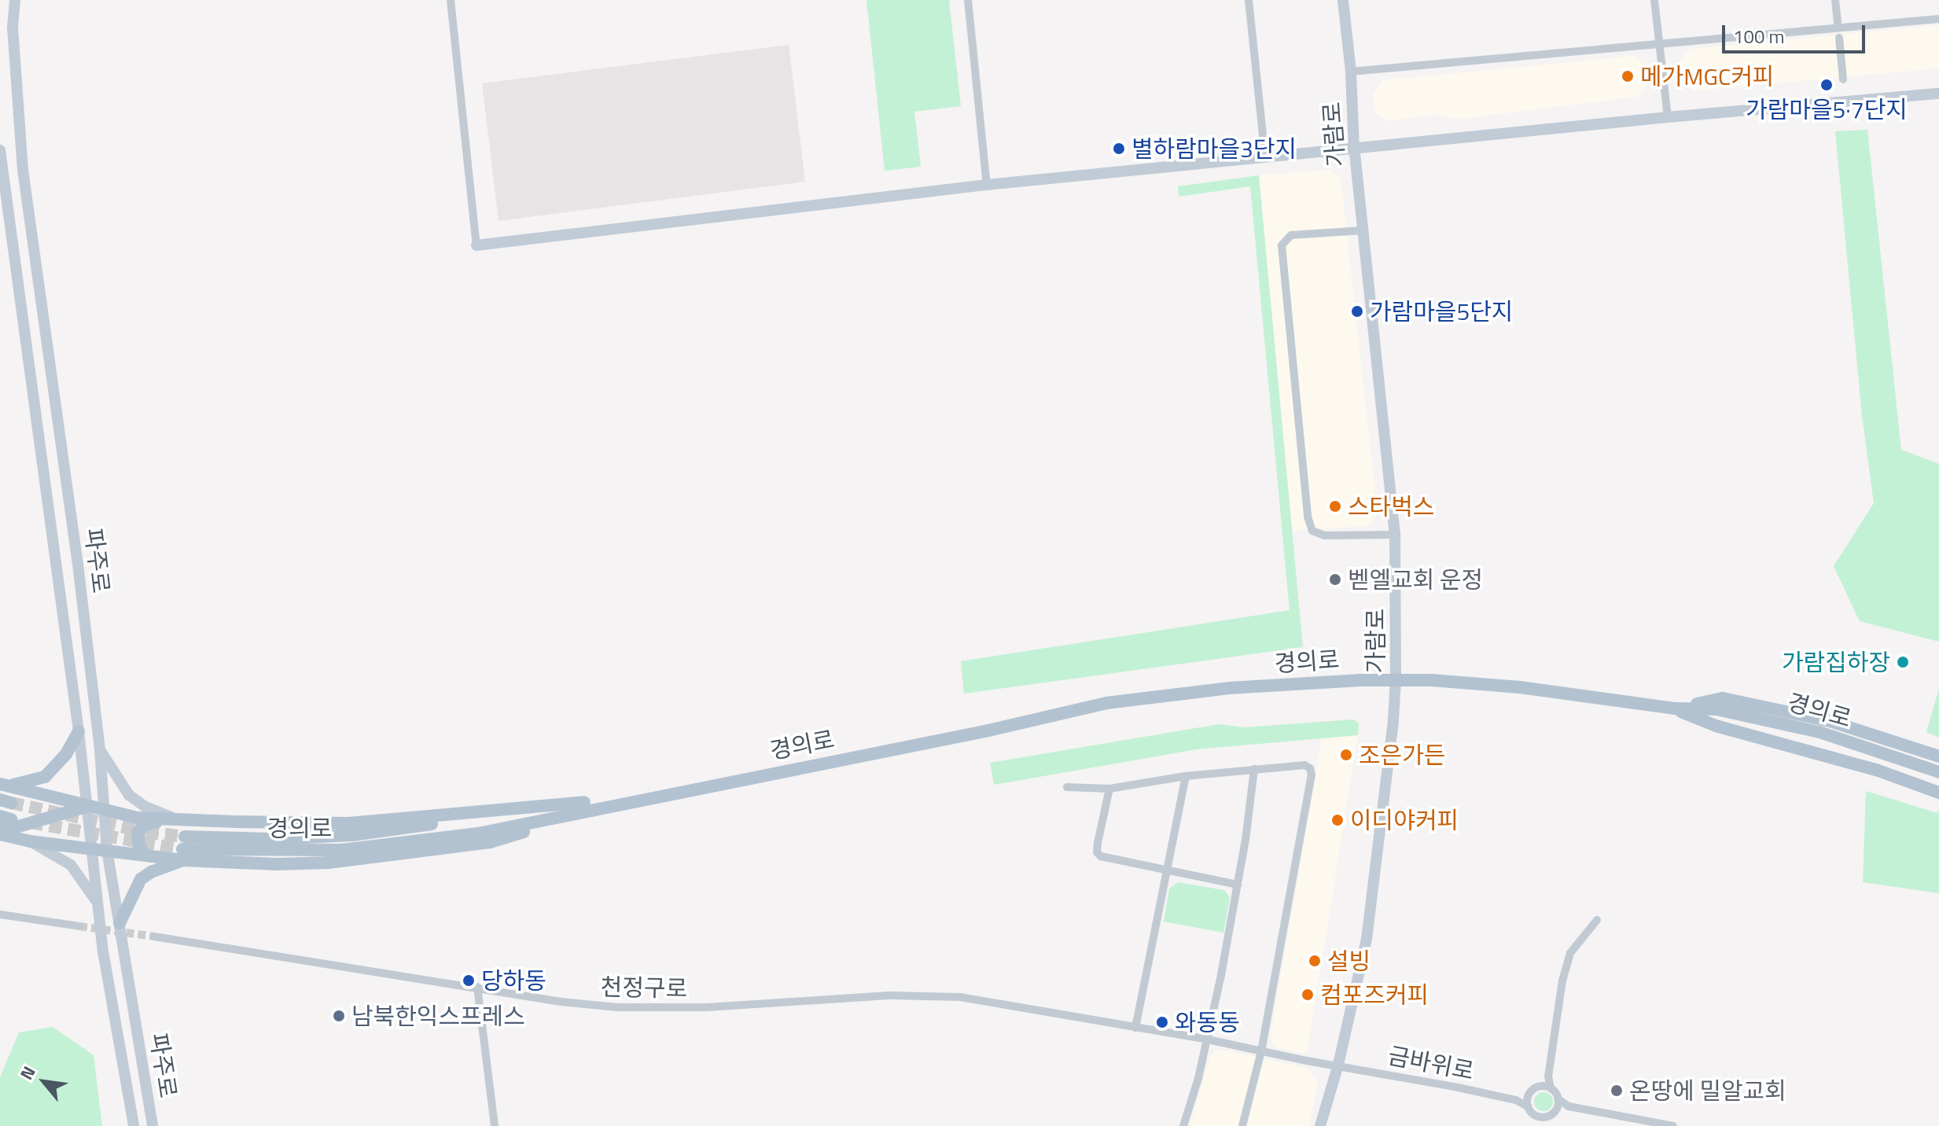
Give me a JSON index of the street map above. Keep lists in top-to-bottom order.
{
  "streets": {
    "main road": ["경의로"],
    "street": [
      "가람로",
      "파주로",
      "천정구로",
      "금바위로"
    ]
  },
  "crossings": [
    ["가람로", "경의로"],
    ["가람로", "금바위로"],
    ["천정구로", "금바위로"]
  ],
  "places": [
    "메가MGC커피",
    "가람마을5·7단지",
    "별하람마을3단지",
    "가람마을5단지",
    "스타벅스",
    "벧엘교회 운정",
    "가람집하장",
    "조은가든",
    "이디야커피",
    "설빙",
    "당하동",
    "컴포즈커피",
    "남북한익스프레스",
    "와동동",
    "온땅에 밀알교회"
  ],
  "scale_bar": "100 m",
  "north": "top left"
}
